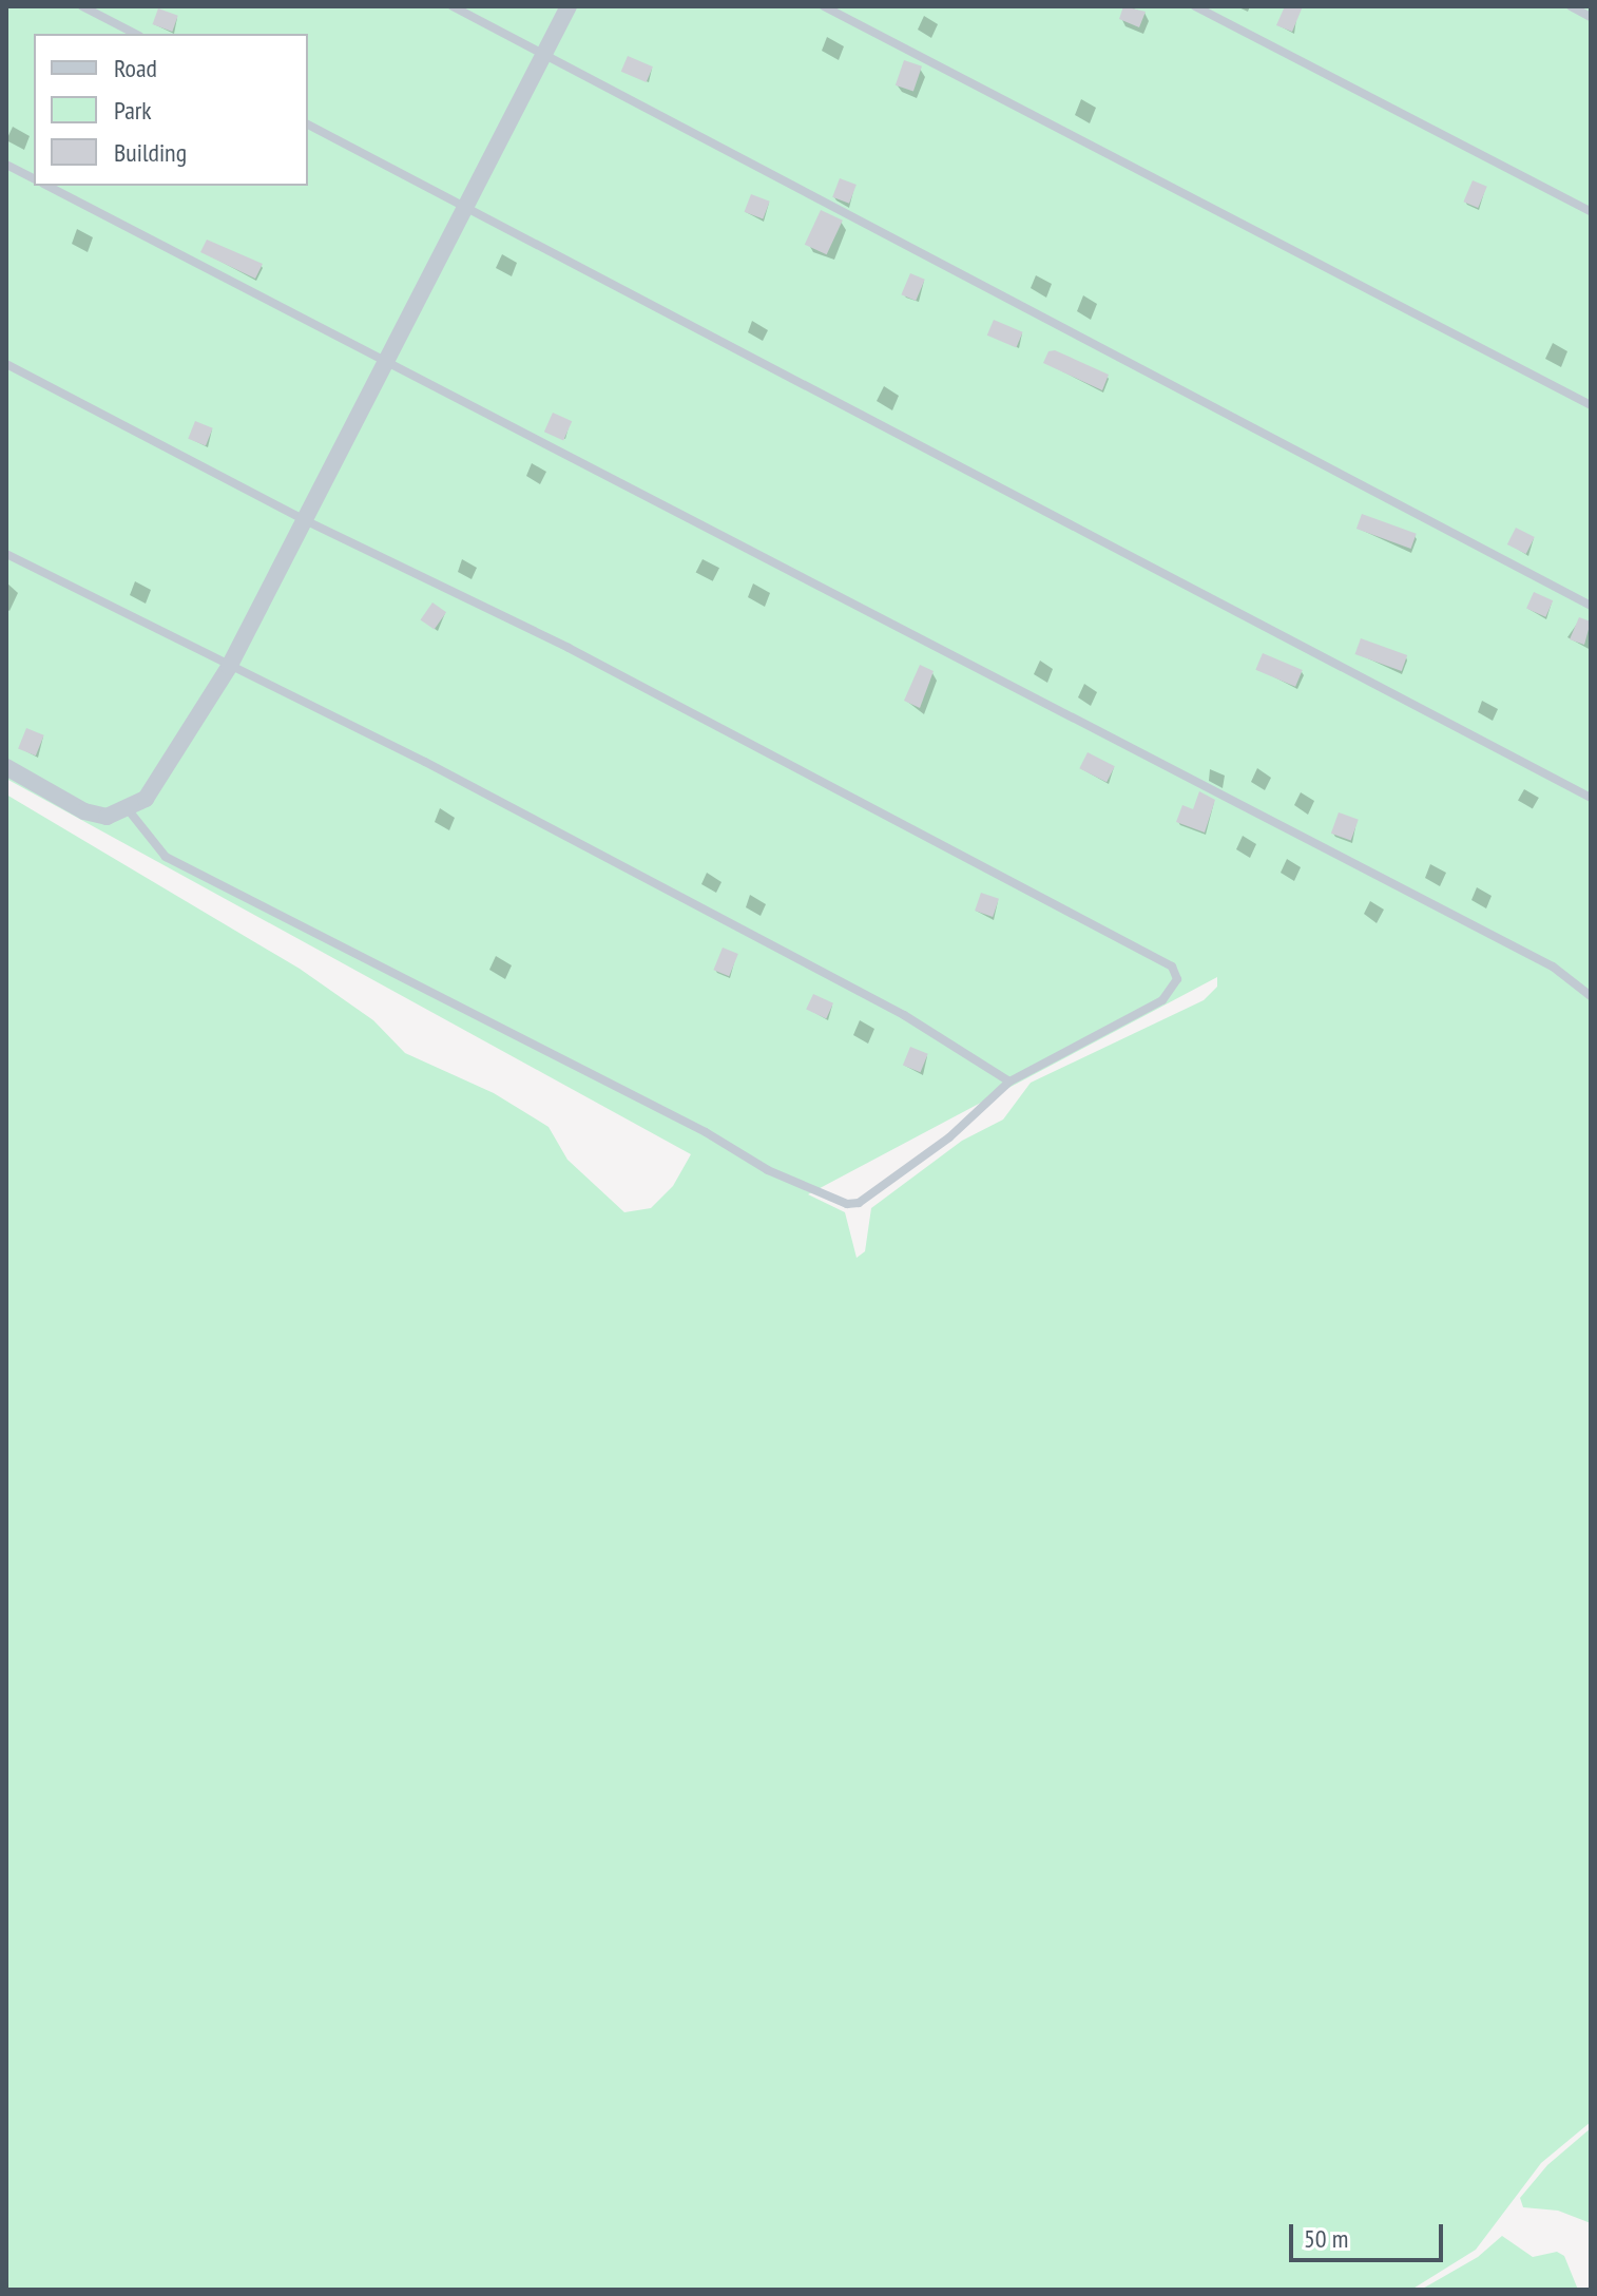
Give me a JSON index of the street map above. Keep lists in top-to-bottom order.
{
  "legend": ["Road", "Park", "Building"],
  "scale_bar": "50 m"
}
